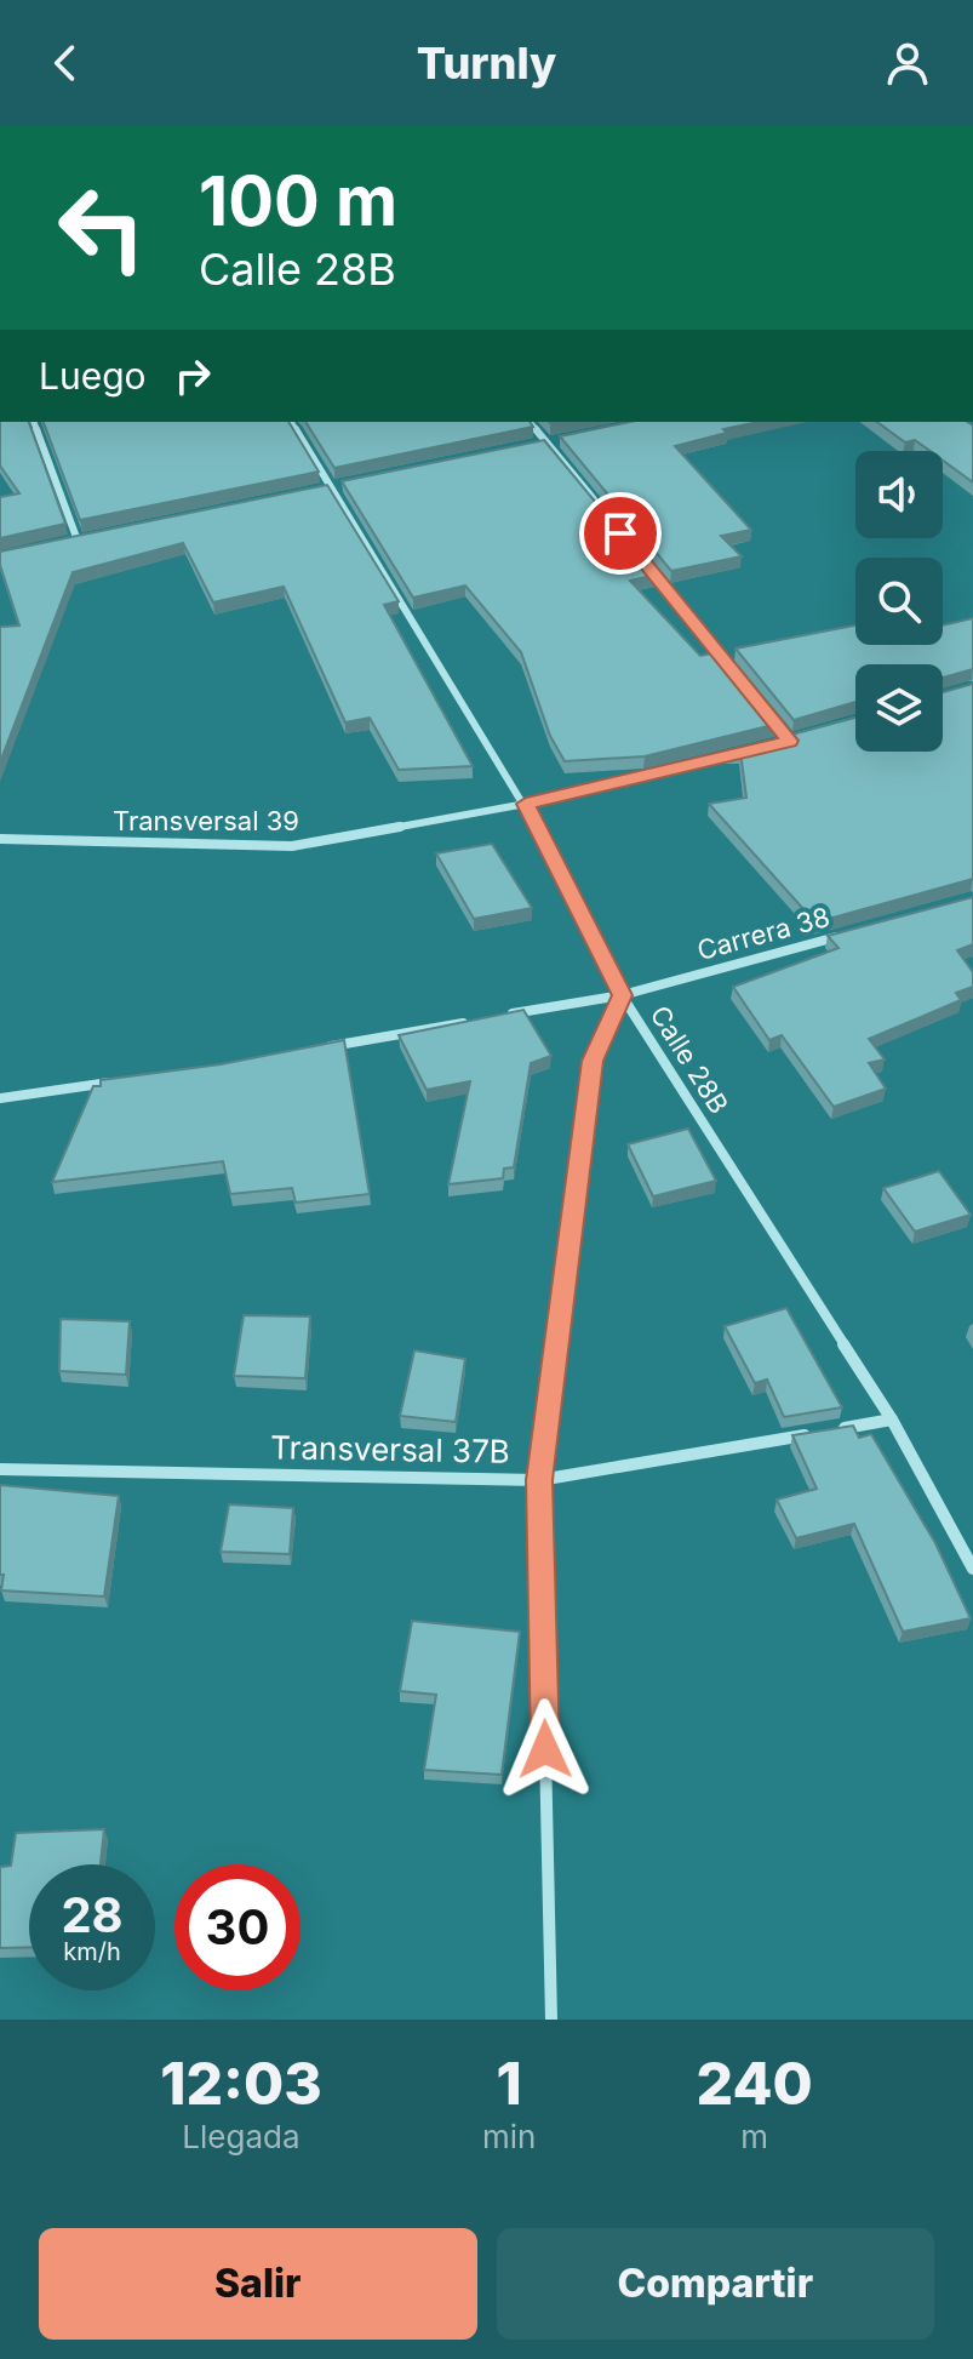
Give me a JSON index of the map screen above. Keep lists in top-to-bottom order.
{
  "streets": {
    "street": [
      "Transversal 39",
      "Carrera 38",
      "Calle 28B",
      "Transversal 37B"
    ]
  },
  "crossings": [
    ["Transversal 39", "Calle 28B"],
    ["Carrera 38", "Calle 28B"]
  ],
  "page": {
    "header": "Turnly",
    "turn": ["100 m", "Calle 28B"],
    "then": "Luego",
    "speed": "28 km/h",
    "limit": "30",
    "eta": [
      "12:03",
      "Llegada",
      "1",
      "min",
      "240",
      "m"
    ],
    "buttons": ["Salir", "Compartir"]
  }
}
